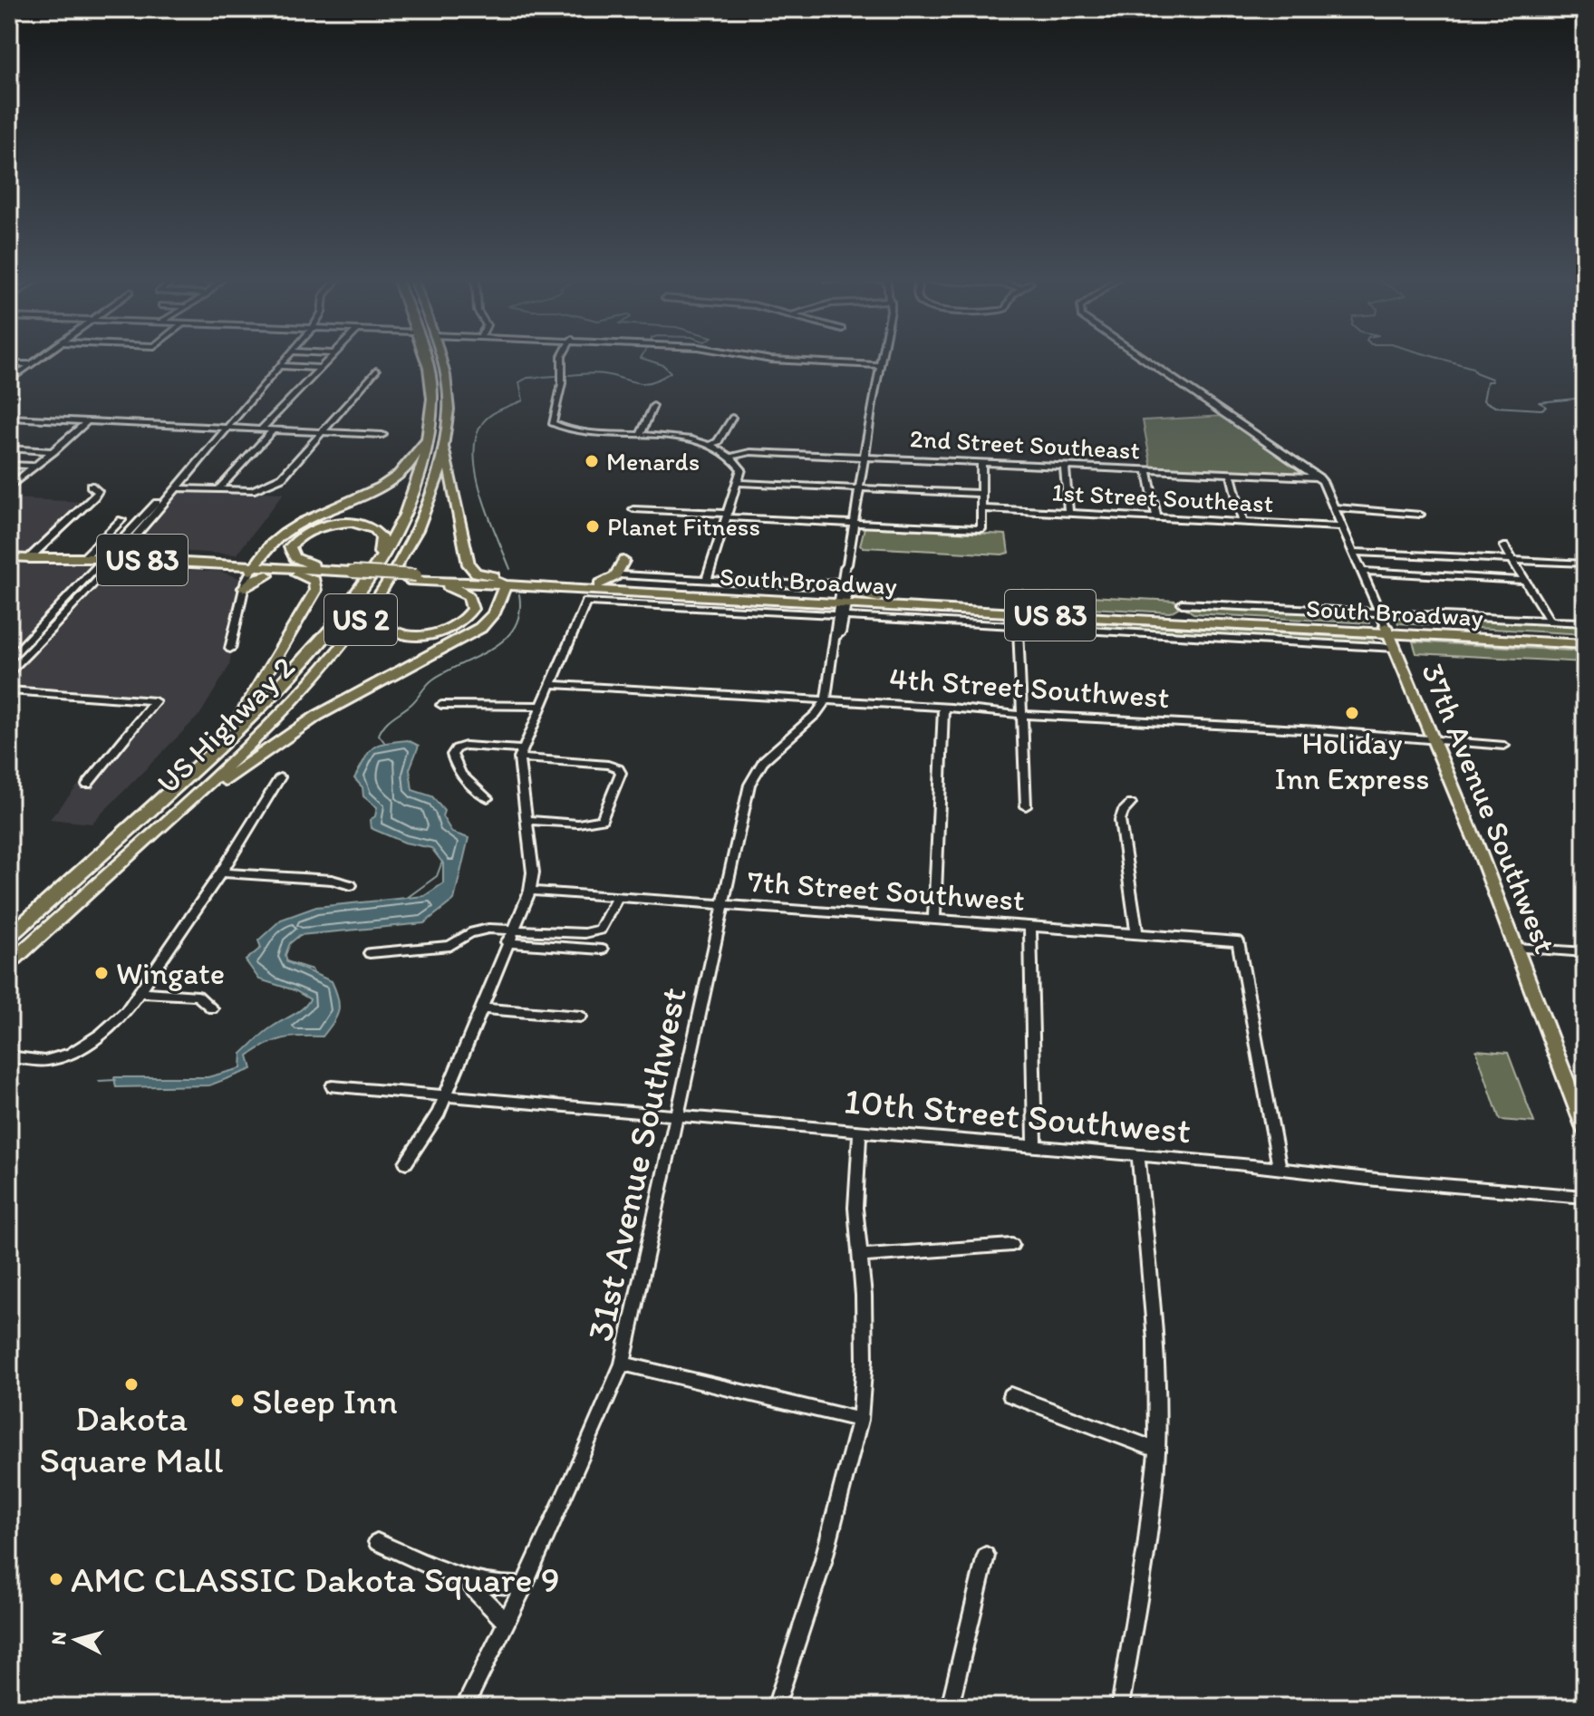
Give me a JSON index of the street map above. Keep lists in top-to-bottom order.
{
  "streets": {
    "highway": [
      "US 83",
      "South Broadway",
      "US 2",
      "US Highway 2"
    ],
    "main road": ["37th Avenue Southwest"],
    "street": [
      "2nd Street Southeast",
      "1st Street Southeast",
      "4th Street Southwest",
      "7th Street Southwest",
      "10th Street Southwest",
      "31st Avenue Southwest"
    ]
  },
  "crossings": [
    ["2nd Street Southeast", "37th Avenue Southwest"],
    ["1st Street Southeast", "37th Avenue Southwest"],
    ["South Broadway", "37th Avenue Southwest"],
    ["4th Street Southwest", "37th Avenue Southwest"],
    ["4th Street Southwest", "31st Avenue Southwest"],
    ["7th Street Southwest", "10th Street Southwest"],
    ["7th Street Southwest", "31st Avenue Southwest"],
    ["10th Street Southwest", "31st Avenue Southwest"]
  ],
  "places": [
    "Menards",
    "Planet Fitness",
    "Holiday Inn Express",
    "Wingate",
    "Dakota Square Mall",
    "Sleep Inn",
    "AMC CLASSIC Dakota Square 9"
  ],
  "north": "left"
}
